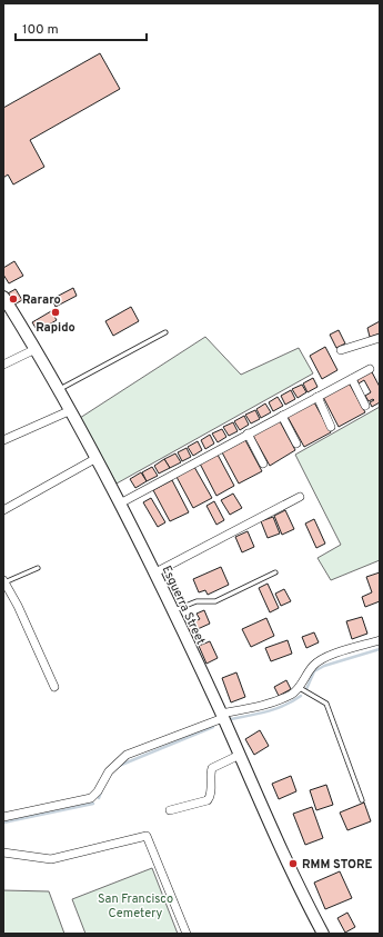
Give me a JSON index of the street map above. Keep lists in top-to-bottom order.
{
  "streets": {
    "main road": ["Esguerra Street"]
  },
  "parks": ["San Francisco Cemetery"],
  "places": ["Rararo", "Rapido", "RMM STORE"],
  "scale_bar": "100 m"
}
